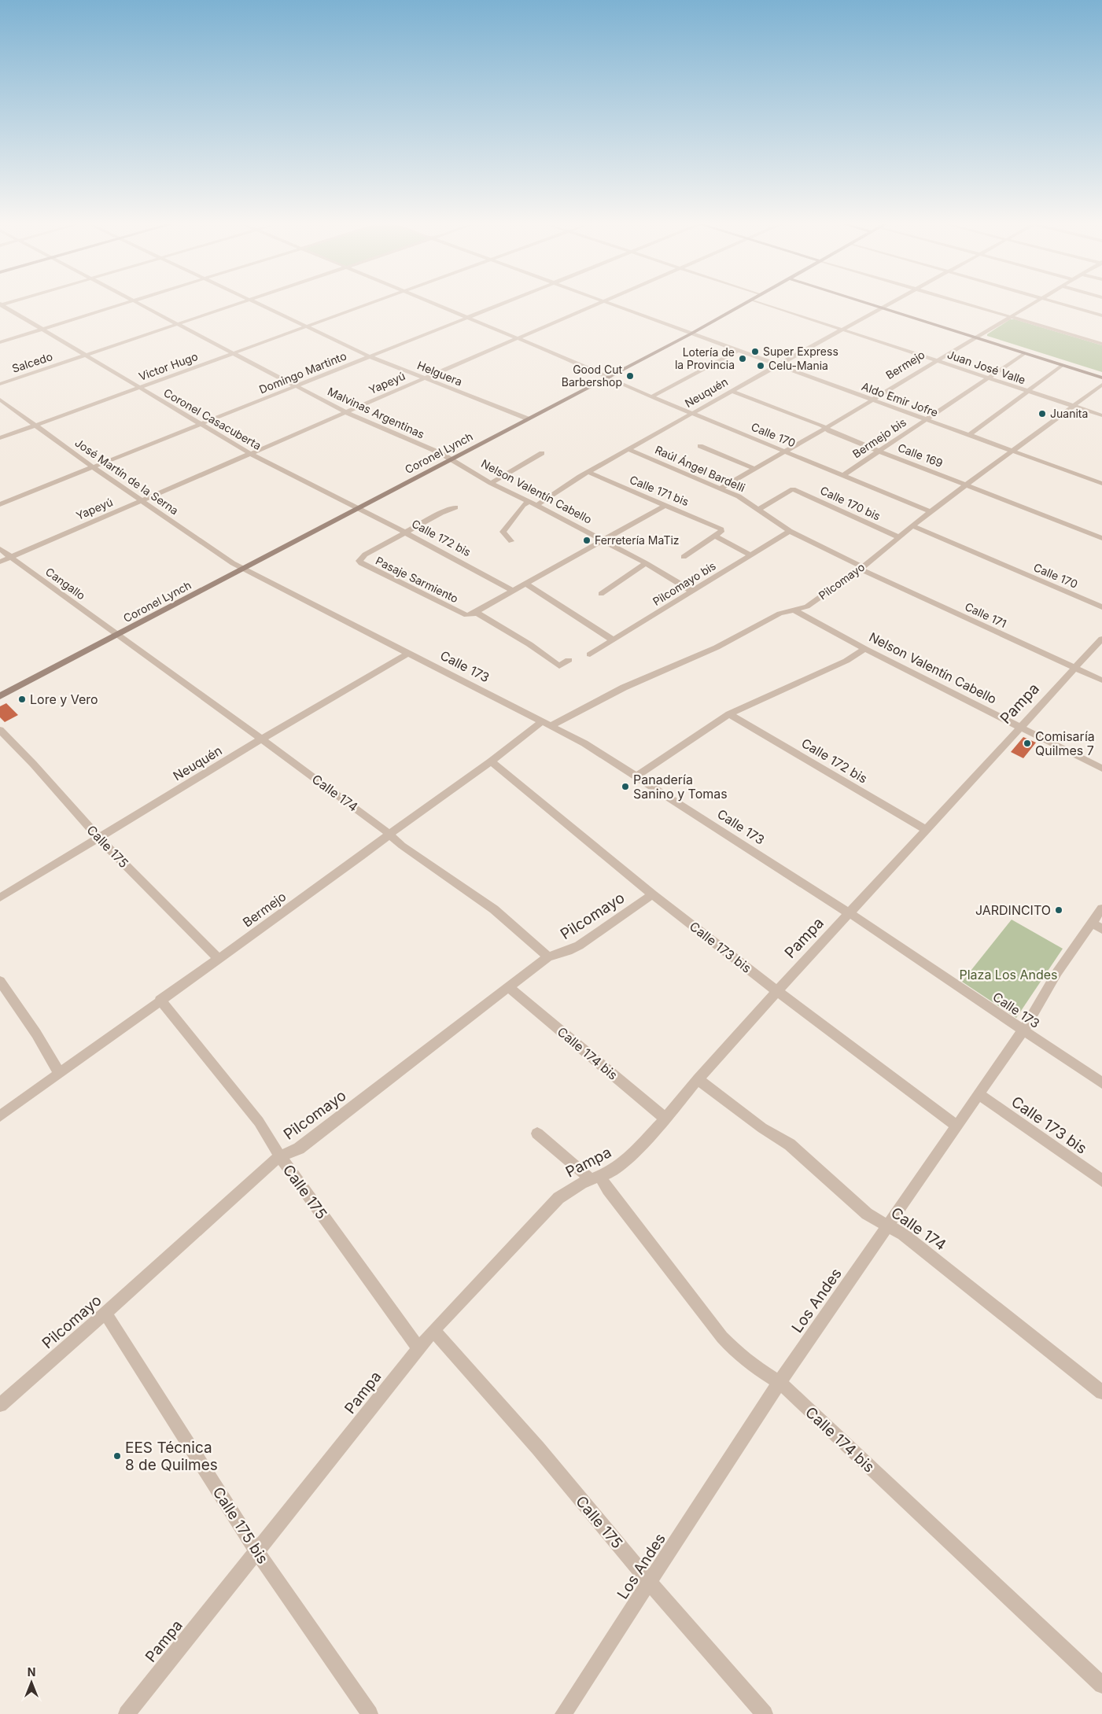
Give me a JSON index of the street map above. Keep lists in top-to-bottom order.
{
  "streets": {
    "main road": ["Coronel Lynch"],
    "street": [
      "Salcedo",
      "Bermejo",
      "Victor Hugo",
      "Juan José Valle",
      "Domingo Martinto",
      "Helguera",
      "Yapeyú",
      "Neuquén",
      "Aldo Emir Jofre",
      "Malvinas Argentinas",
      "Coronel Casacuberta",
      "Calle 170",
      "Bermejo bis",
      "Calle 169",
      "Raúl Ángel Bardelli",
      "José Martín de la Serna",
      "Calle 171 bis",
      "Nelson Valentín Cabello",
      "Calle 170 bis",
      "Calle 172 bis",
      "Pasaje Sarmiento",
      "Pilcomayo",
      "Cangallo",
      "Pilcomayo bis",
      "Calle 171",
      "Calle 173",
      "Pampa",
      "Calle 174",
      "Calle 175",
      "Calle 173 bis",
      "Calle 174 bis",
      "Los Andes",
      "Calle 175 bis"
    ]
  },
  "crossings": [
    ["Salcedo", "Malvinas Argentinas"],
    ["Salcedo", "Coronel Casacuberta"],
    ["Bermejo", "Juan José Valle"],
    ["Bermejo", "Aldo Emir Jofre"],
    ["Bermejo", "Calle 170"],
    ["Bermejo", "Calle 169"],
    ["Bermejo", "Raúl Ángel Bardelli"],
    ["Bermejo", "Pilcomayo"],
    ["Bermejo", "Calle 173"],
    ["Bermejo", "Calle 174"],
    ["Bermejo", "Calle 175"],
    ["Bermejo", "Calle 173 bis"],
    ["Victor Hugo", "Helguera"],
    ["Victor Hugo", "Malvinas Argentinas"],
    ["Victor Hugo", "Coronel Casacuberta"],
    ["Victor Hugo", "José Martín de la Serna"],
    ["Juan José Valle", "Neuquén"],
    ["Juan José Valle", "Bermejo bis"],
    ["Juan José Valle", "Pilcomayo"],
    ["Domingo Martinto", "Helguera"],
    ["Domingo Martinto", "Malvinas Argentinas"],
    ["Domingo Martinto", "Coronel Casacuberta"],
    ["Domingo Martinto", "Calle 170"],
    ["Domingo Martinto", "José Martín de la Serna"],
    ["Helguera", "Yapeyú"],
    ["Helguera", "Coronel Lynch"],
    ["Yapeyú", "Malvinas Argentinas"],
    ["Yapeyú", "Coronel Casacuberta"],
    ["Yapeyú", "Calle 170"],
    ["Yapeyú", "José Martín de la Serna"],
    ["Yapeyú", "Cangallo"],
    ["Neuquén", "Aldo Emir Jofre"],
    ["Neuquén", "Calle 170"],
    ["Neuquén", "Calle 169"],
    ["Neuquén", "Raúl Ángel Bardelli"],
    ["Neuquén", "Calle 171 bis"],
    ["Neuquén", "Nelson Valentín Cabello"],
    ["Neuquén", "Calle 173"],
    ["Neuquén", "Calle 174"],
    ["Neuquén", "Calle 175"],
    ["Aldo Emir Jofre", "Bermejo bis"],
    ["Aldo Emir Jofre", "Coronel Lynch"],
    ["Aldo Emir Jofre", "Pilcomayo"],
    ["Malvinas Argentinas", "Coronel Lynch"],
    ["Malvinas Argentinas", "Nelson Valentín Cabello"],
    ["Coronel Casacuberta", "Coronel Lynch"],
    ["Coronel Casacuberta", "Calle 172 bis"],
    ["Calle 170", "Bermejo bis"],
    ["Calle 170", "Coronel Lynch"],
    ["Calle 170", "Pilcomayo"],
    ["Bermejo bis", "Calle 169"],
    ["Coronel Lynch", "José Martín de la Serna"],
    ["Coronel Lynch", "Nelson Valentín Cabello"],
    ["Coronel Lynch", "Calle 172 bis"],
    ["Coronel Lynch", "Cangallo"],
    ["Coronel Lynch", "Calle 173"],
    ["Coronel Lynch", "Calle 174"],
    ["Calle 169", "Pilcomayo"],
    ["Raúl Ángel Bardelli", "Calle 170 bis"],
    ["Raúl Ángel Bardelli", "Pilcomayo"],
    ["Raúl Ángel Bardelli", "Pilcomayo bis"],
    ["Raúl Ángel Bardelli", "Calle 171"],
    ["José Martín de la Serna", "Calle 173"],
    ["Nelson Valentín Cabello", "Pilcomayo"],
    ["Nelson Valentín Cabello", "Pilcomayo bis"],
    ["Nelson Valentín Cabello", "Pampa"],
    ["Calle 170 bis", "Pilcomayo"],
    ["Calle 172 bis", "Pasaje Sarmiento"],
    ["Calle 172 bis", "Pampa"],
    ["Pilcomayo", "Calle 171"],
    ["Pilcomayo", "Calle 173"],
    ["Pilcomayo", "Calle 174"],
    ["Pilcomayo", "Calle 175"],
    ["Pilcomayo", "Calle 173 bis"],
    ["Pilcomayo", "Calle 174 bis"],
    ["Pilcomayo", "Calle 175 bis"],
    ["Cangallo", "Calle 174"],
    ["Calle 171", "Pampa"],
    ["Calle 173", "Pampa"],
    ["Calle 173", "Los Andes"],
    ["Pampa", "Calle 174"],
    ["Pampa", "Calle 175"],
    ["Pampa", "Calle 173 bis"],
    ["Pampa", "Calle 174 bis"],
    ["Pampa", "Calle 175 bis"],
    ["Calle 174", "Los Andes"],
    ["Calle 175", "Los Andes"],
    ["Calle 173 bis", "Los Andes"],
    ["Calle 174 bis", "Los Andes"]
  ],
  "parks": ["Plaza Los Andes"],
  "places": [
    "Super Express",
    "Lotería de la Provincia",
    "Celu-Mania",
    "Good Cut Barbershop",
    "Juanita",
    "Ferretería MaTiz",
    "Lore y Vero",
    "Comisaría Quilmes 7",
    "Panadería Sanino y Tomas",
    "JARDINCITO",
    "EES Técnica 8 de Quilmes"
  ],
  "north": "top"
}
